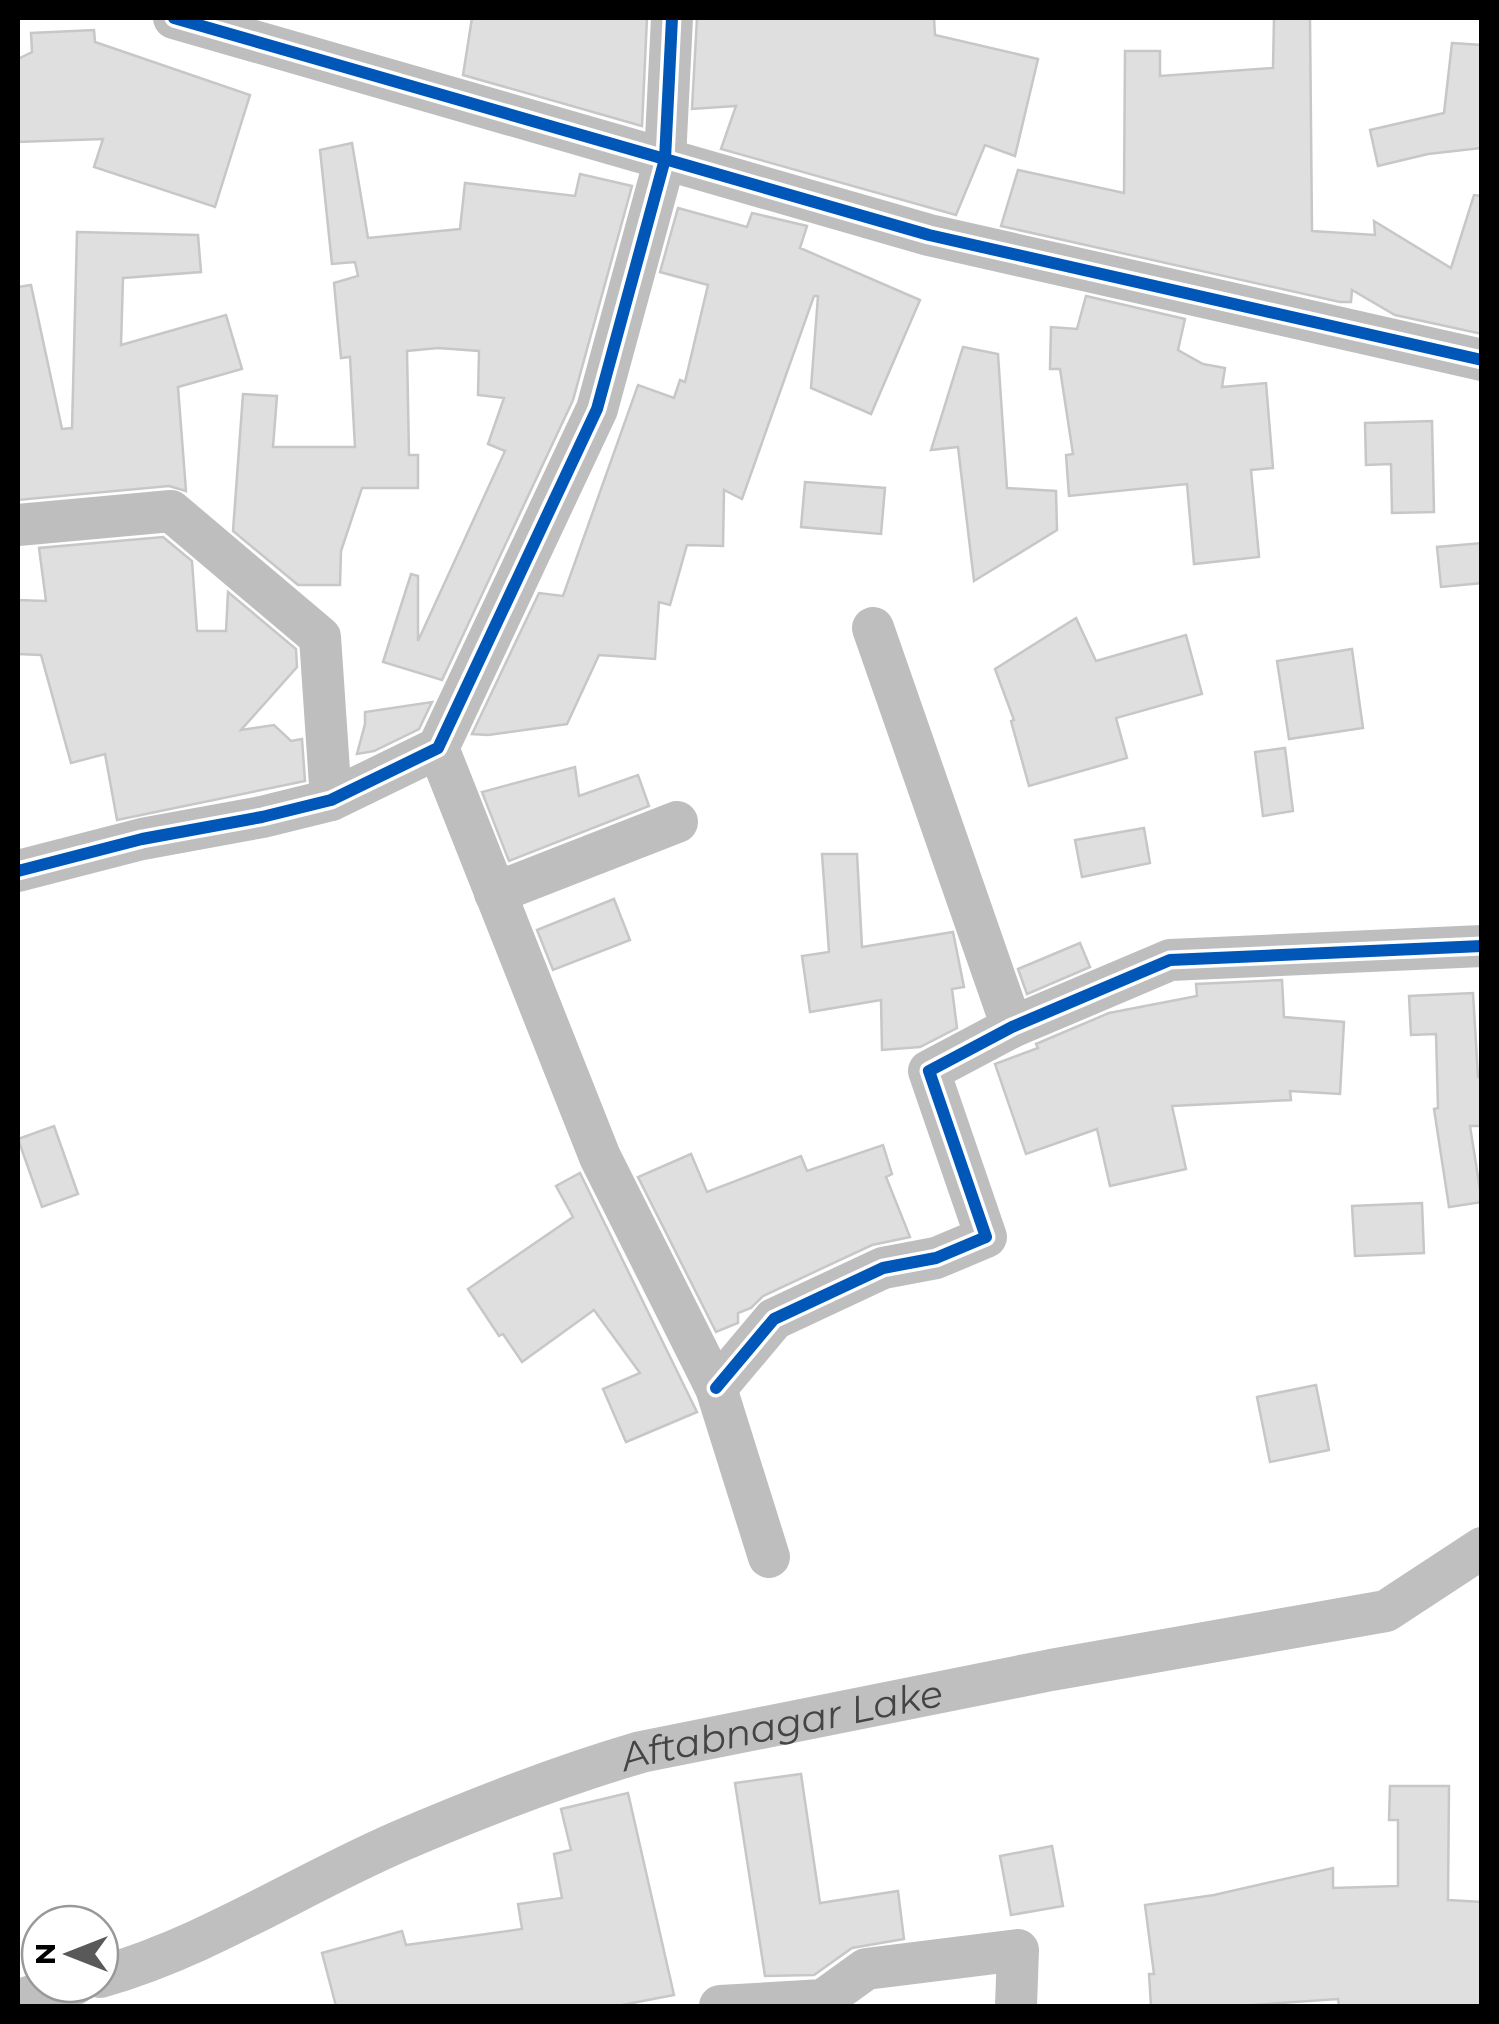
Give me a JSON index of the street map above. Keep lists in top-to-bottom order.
{
  "water": ["Aftabnagar Lake"],
  "north": "left"
}
